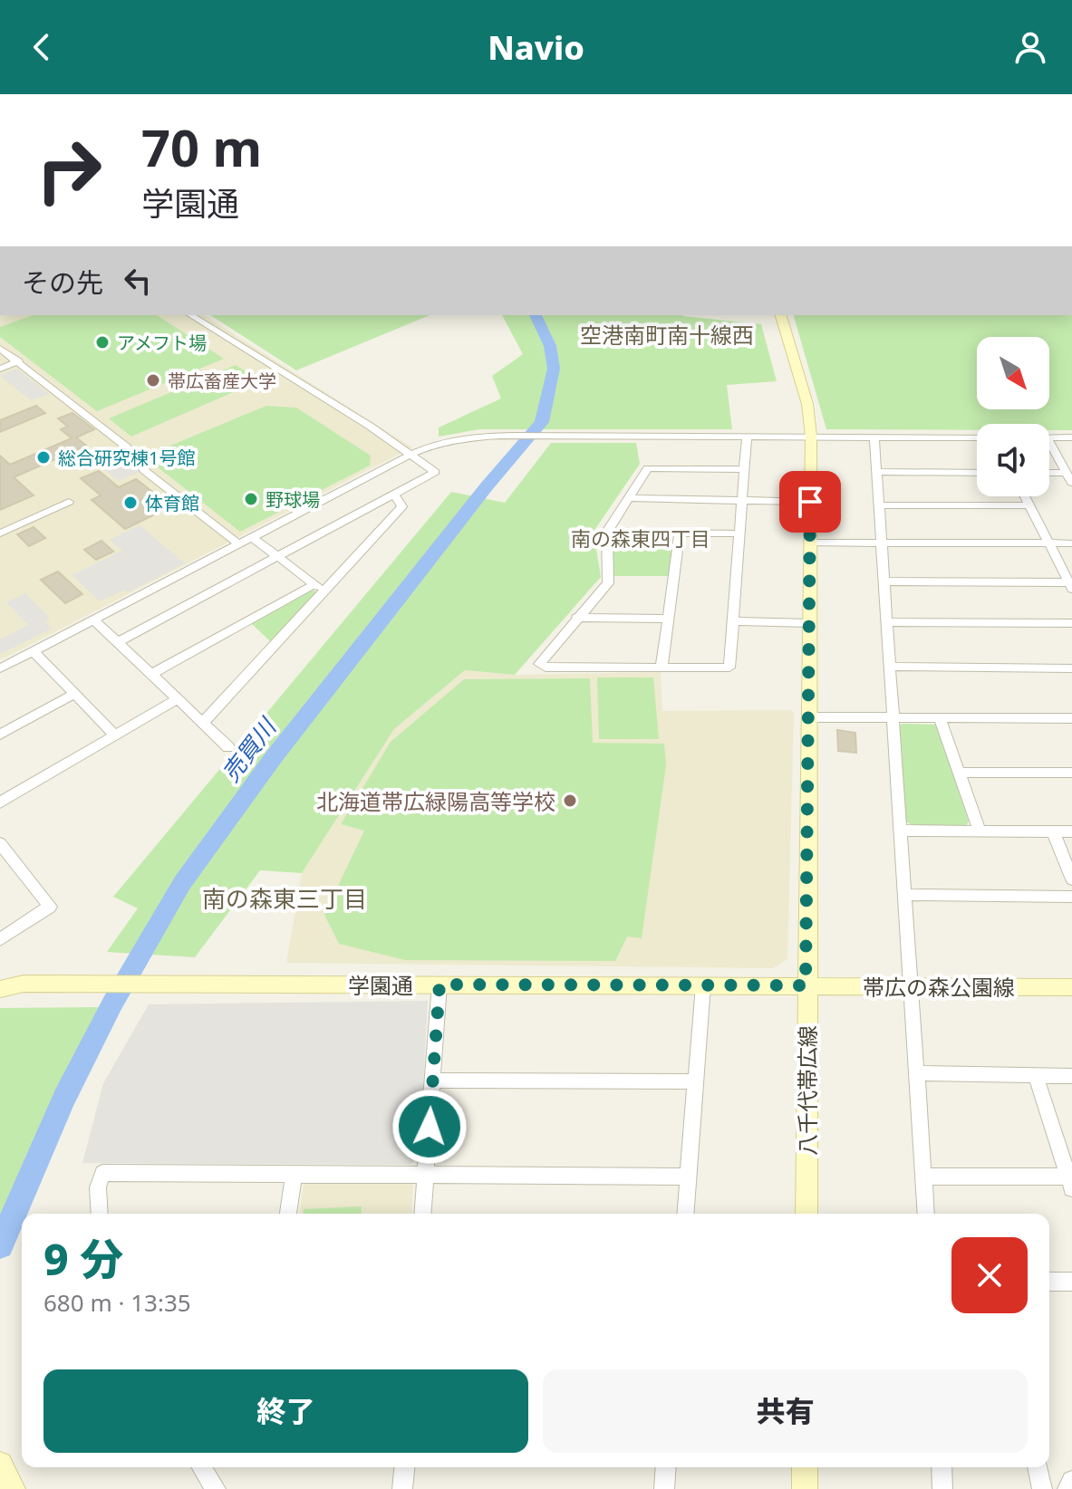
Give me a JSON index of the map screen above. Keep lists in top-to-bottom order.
{
  "streets": {
    "main road": ["学園通", "帯広の森公園線", "八千代帯広線"]
  },
  "crossings": [
    ["学園通", "帯広の森公園線"],
    ["学園通", "八千代帯広線"],
    ["帯広の森公園線", "八千代帯広線"]
  ],
  "districts": ["空港南町南十線西", "南の森東四丁目", "南の森東三丁目"],
  "water": ["売買川"],
  "places": [
    "アメフト場",
    "帯広畜産大学",
    "総合研究棟1号館",
    "野球場",
    "体育館",
    "北海道帯広緑陽高等学校"
  ],
  "north": "bottom right",
  "page": {
    "header": "Navio",
    "turn": ["70 m", "学園通"],
    "then": "その先",
    "heading": ["9 分", "680 m · 13:35"],
    "buttons": ["終了", "共有"]
  }
}
